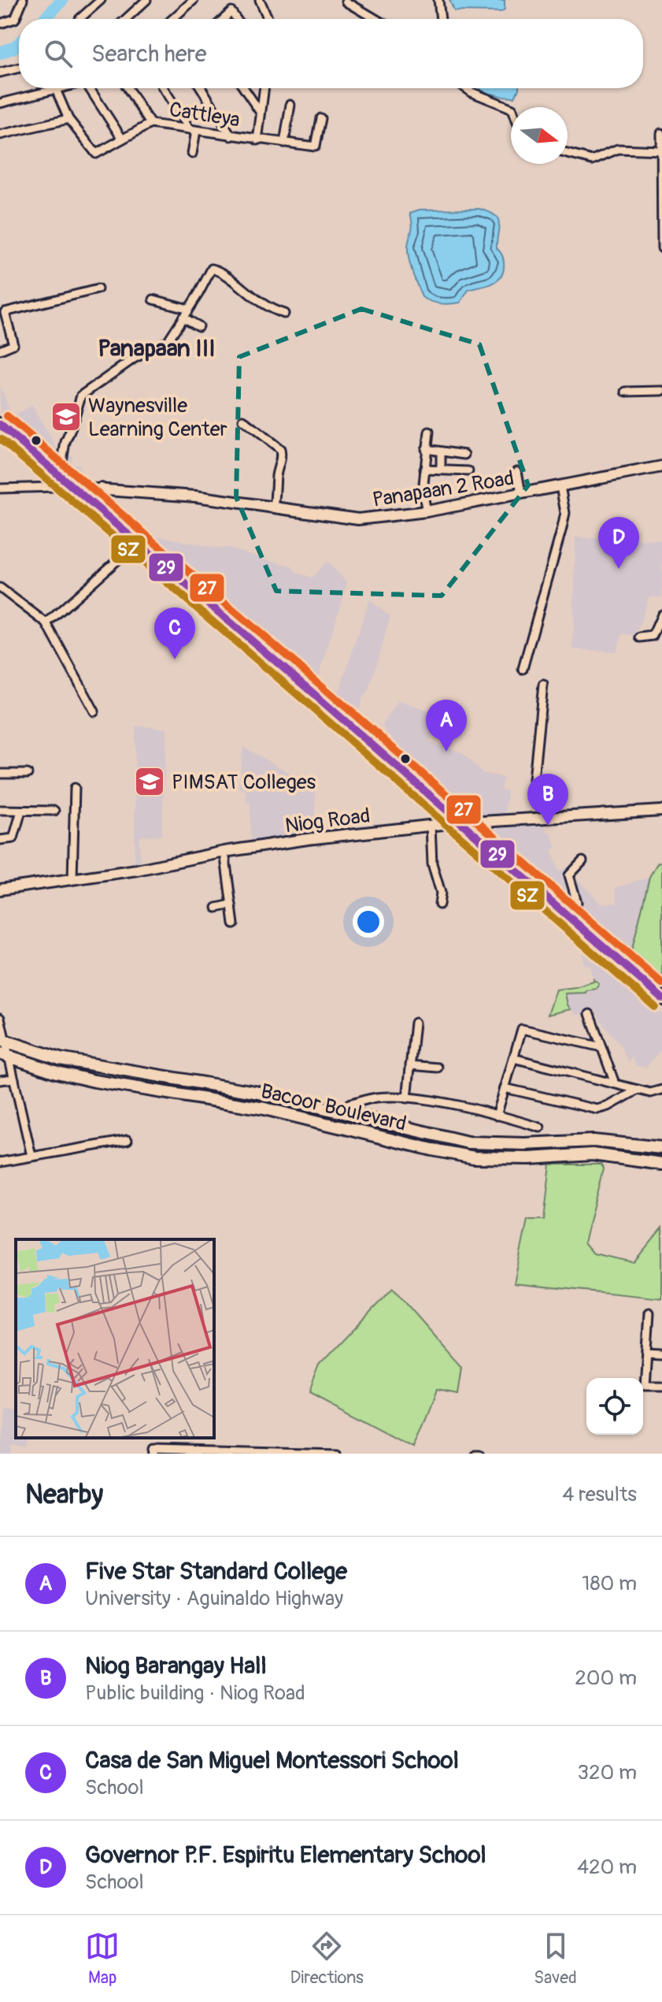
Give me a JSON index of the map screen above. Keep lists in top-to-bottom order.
{
  "streets": {
    "main road": ["Bacoor Boulevard"],
    "street": ["Cattleya", "Panapaan 2 Road", "Niog Road"]
  },
  "districts": ["Panapaan III"],
  "places": {
    "school or university": ["Waynesville Learning Center", "PIMSAT Colleges"]
  },
  "lines": ["transit line 27", "transit line 29", "transit line SZ"],
  "north": "right",
  "page": {
    "search": "Search here",
    "pins": [
      "D",
      "C",
      "A",
      "B"
    ],
    "heading": ["Nearby", "4 results"],
    "list": [
      {
        "mark": "A",
        "name": "Five Star Standard College",
        "note": "University · Aguinaldo Highway",
        "value": "180 m"
      },
      {
        "mark": "B",
        "name": "Niog Barangay Hall",
        "note": "Public building · Niog Road",
        "value": "200 m"
      },
      {
        "mark": "C",
        "name": "Casa de San Miguel Montessori School",
        "note": "School",
        "value": "320 m"
      },
      {
        "mark": "D",
        "name": "Governor P.F. Espiritu Elementary School",
        "note": "School",
        "value": "420 m"
      }
    ],
    "nav": ["Map", "Directions", "Saved"]
  }
}
